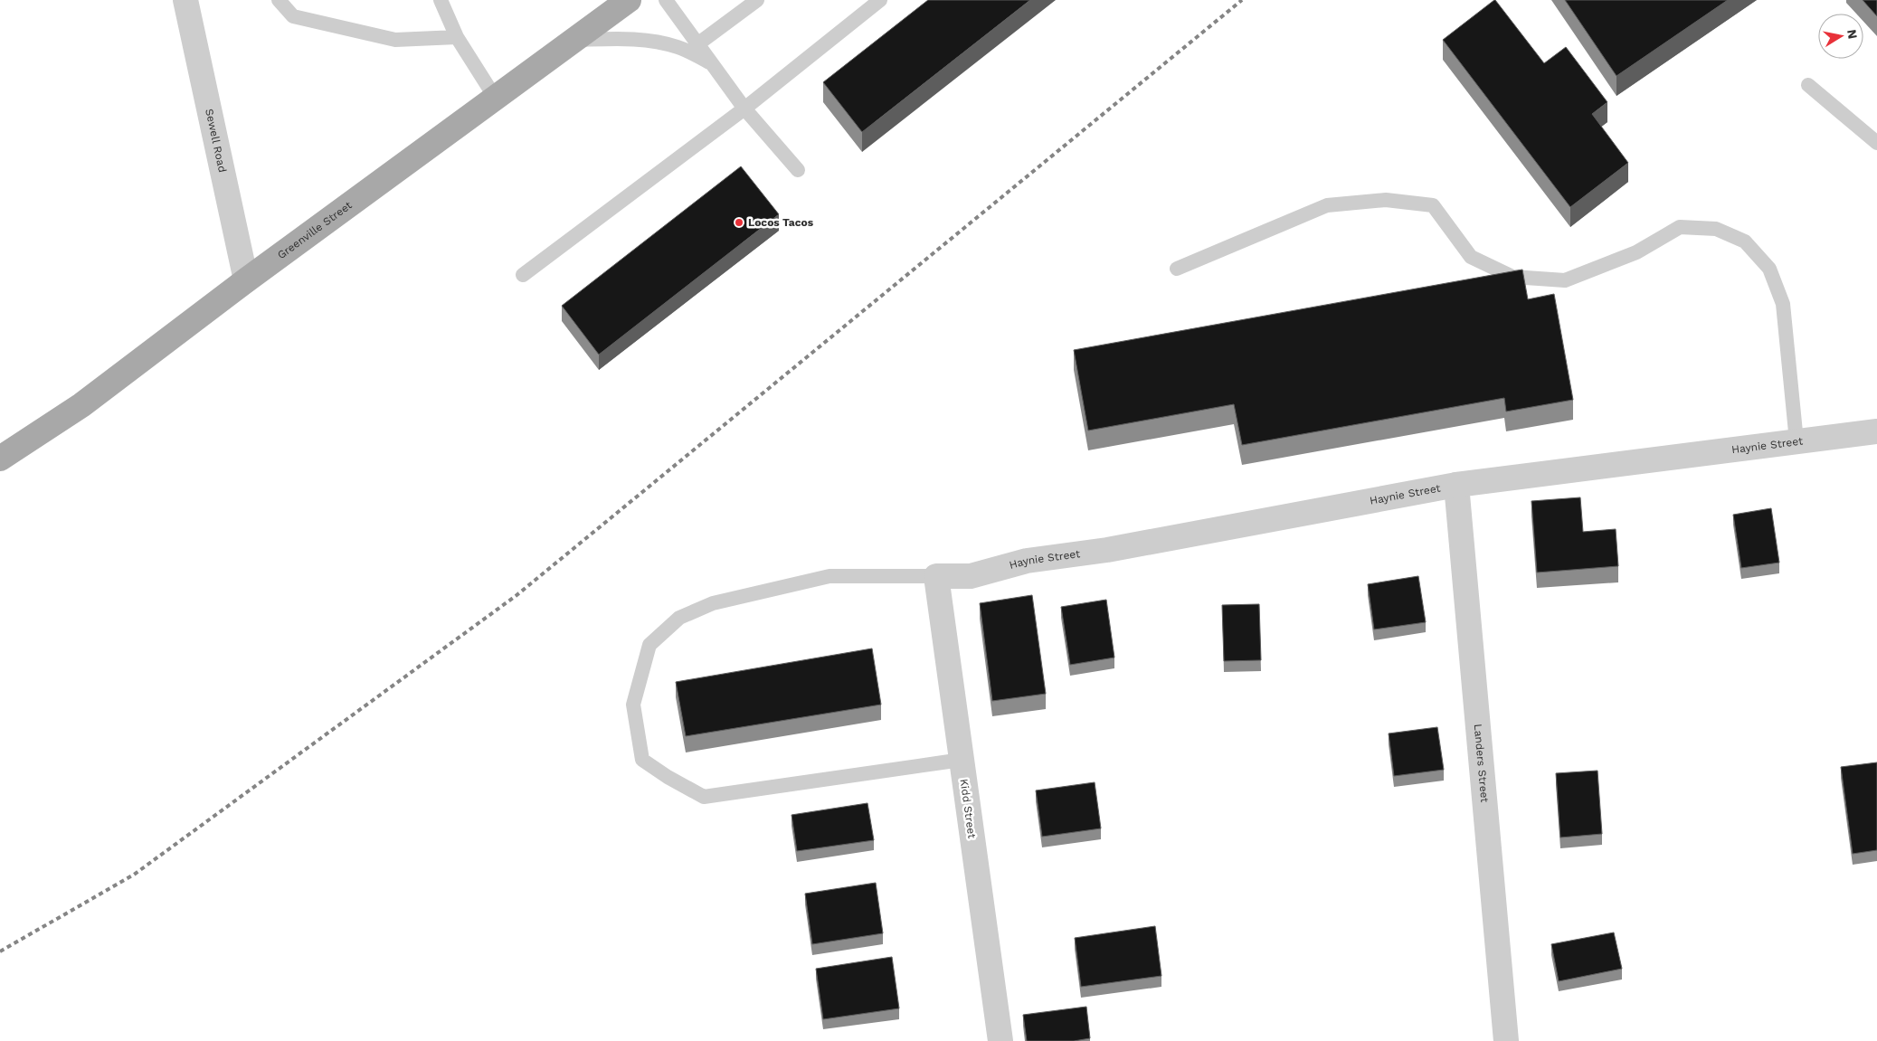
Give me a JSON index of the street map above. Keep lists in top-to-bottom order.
{
  "streets": {
    "main road": ["Greenville Street"],
    "street": [
      "Sewell Road",
      "Haynie Street",
      "Landers Street",
      "Kidd Street"
    ]
  },
  "crossings": [
    ["Sewell Road", "Greenville Street"],
    ["Haynie Street", "Landers Street"],
    ["Haynie Street", "Kidd Street"]
  ],
  "places": ["Locos Tacos"],
  "north": "right"
}
